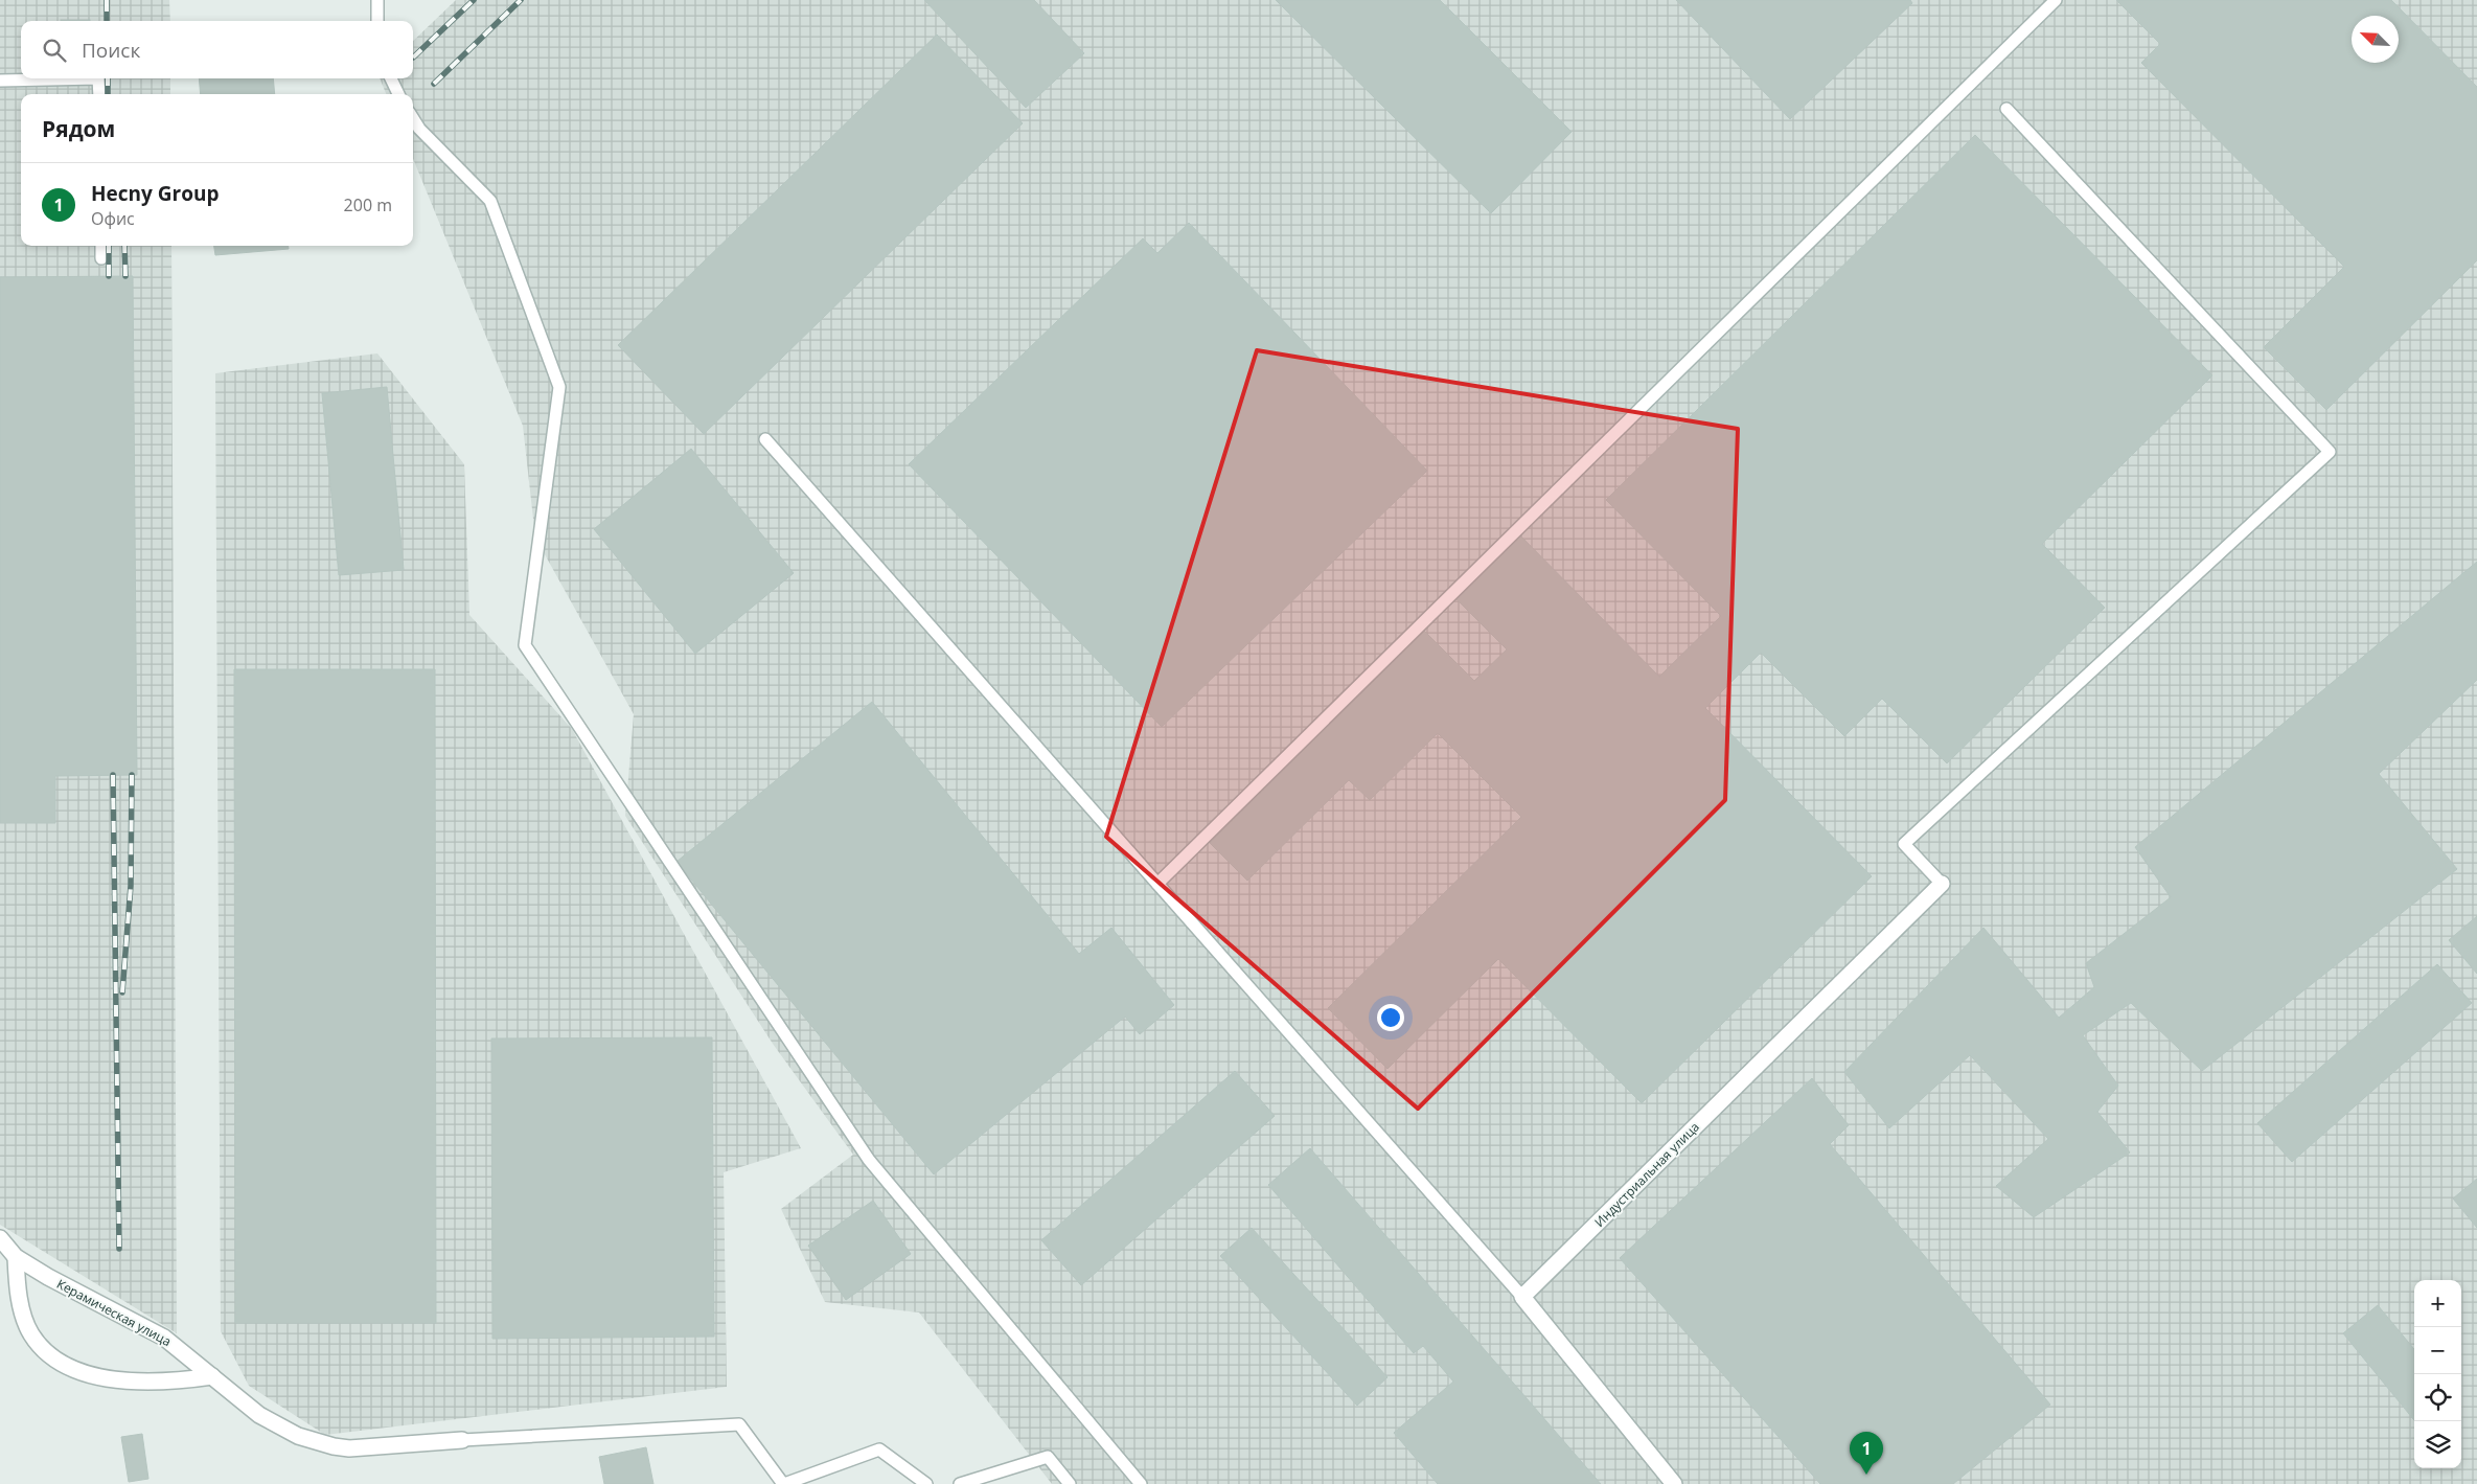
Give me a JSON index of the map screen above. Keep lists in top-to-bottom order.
{
  "streets": {
    "street": ["Индустриальная улица", "Керамическая улица"]
  },
  "north": "top left",
  "page": {
    "search": "Поиск",
    "heading": "Рядом",
    "list": [
      {
        "mark": "1",
        "name": "Hecny Group",
        "note": "Офис",
        "value": "200 m"
      }
    ],
    "map_buttons": ["+", "−"],
    "pins": "1"
  }
}
